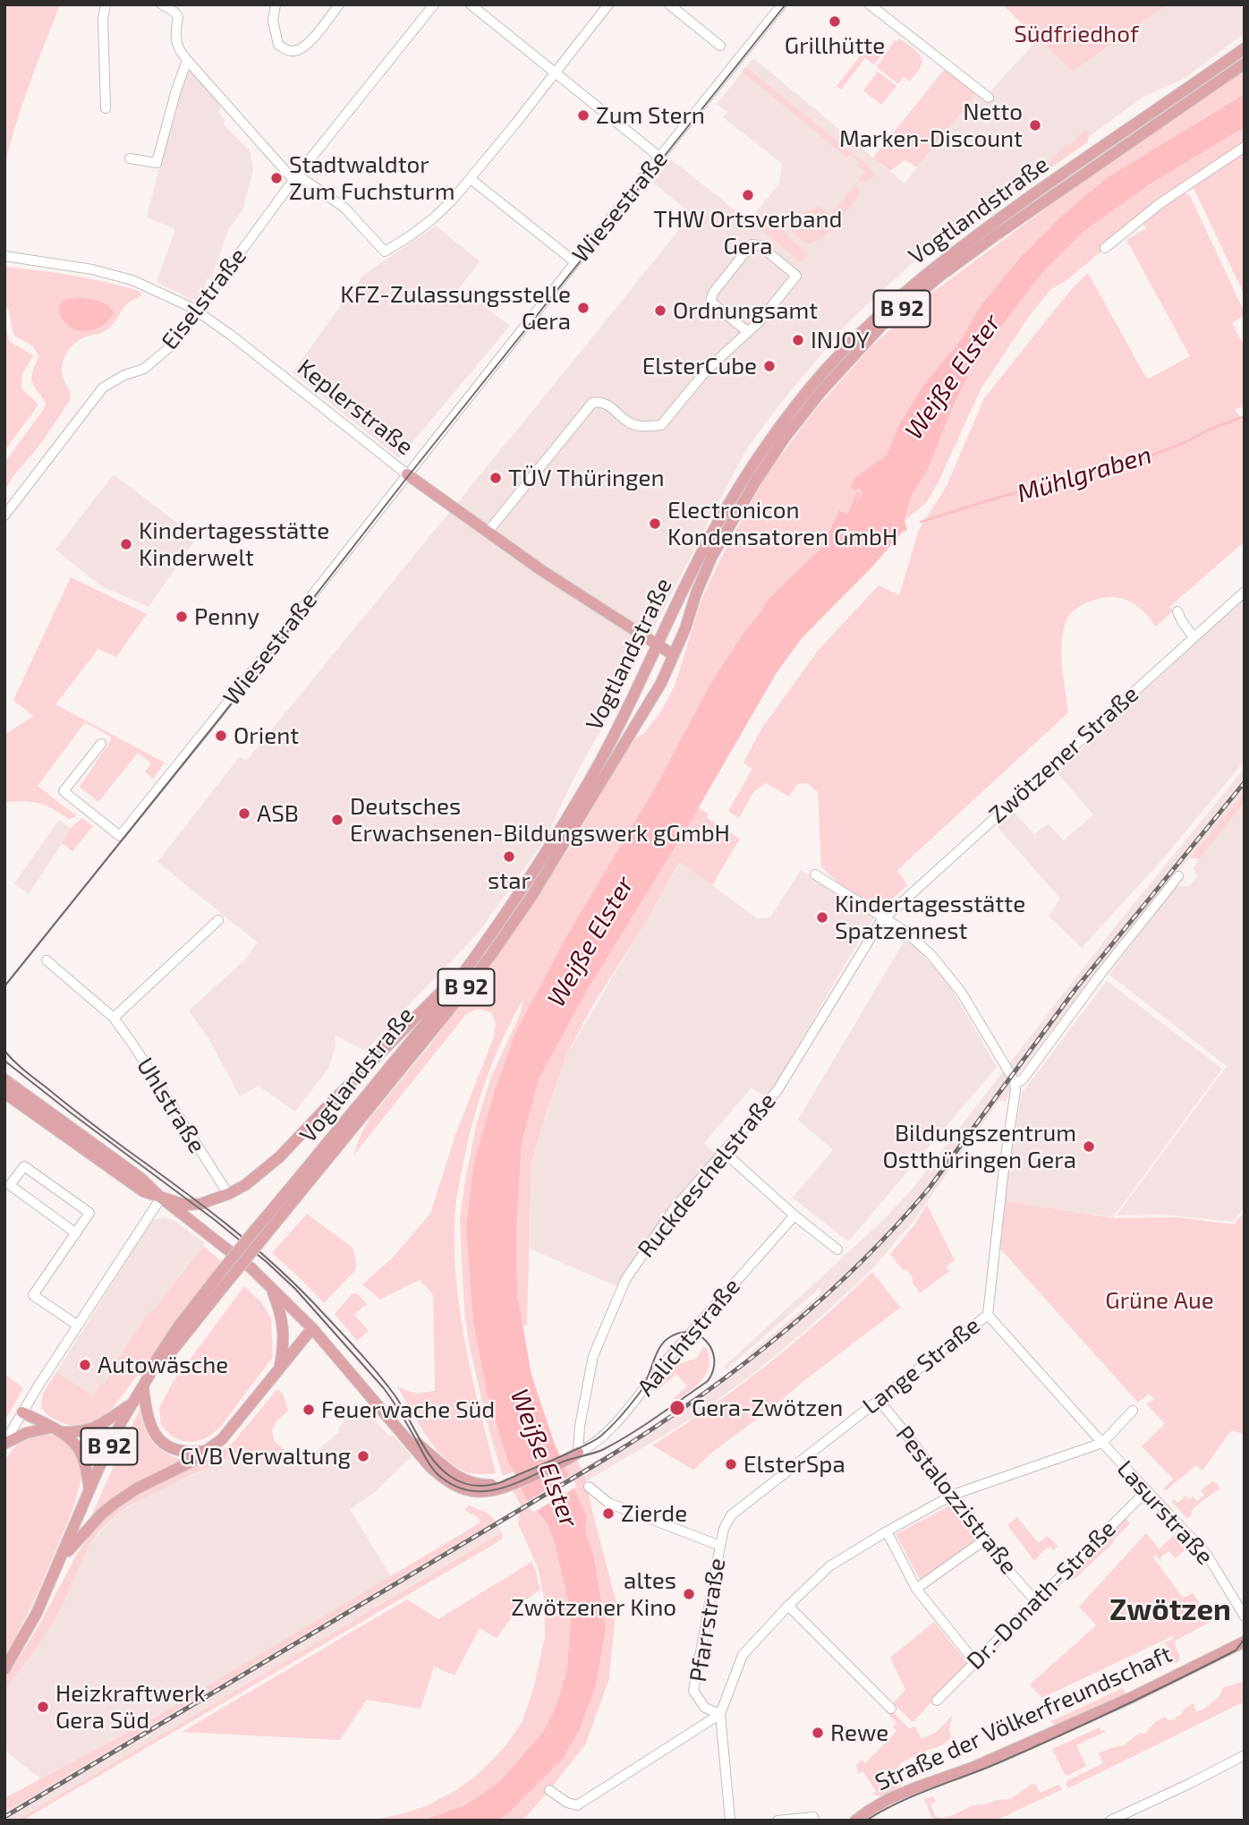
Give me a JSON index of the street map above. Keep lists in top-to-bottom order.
{
  "streets": {
    "main road": [
      "Vogtlandstraße",
      "B 92",
      "Keplerstraße",
      "Straße der Völkerfreundschaft"
    ],
    "street": [
      "Wiesestraße",
      "Eiselstraße",
      "Zwötzener Straße",
      "Uhlstraße",
      "Ruckdeschelstraße",
      "Aalichtstraße",
      "Lange Straße",
      "Pestalozzistraße",
      "Lasurstraße",
      "Dr.-Donath-Straße",
      "Pfarrstraße"
    ]
  },
  "crossings": [
    ["Wiesestraße", "Keplerstraße"],
    ["Vogtlandstraße", "Keplerstraße"],
    ["Eiselstraße", "Keplerstraße"],
    ["Zwötzener Straße", "Ruckdeschelstraße"],
    ["Ruckdeschelstraße", "Aalichtstraße"],
    ["Lange Straße", "Pestalozzistraße"],
    ["Lange Straße", "Lasurstraße"],
    ["Lange Straße", "Pfarrstraße"],
    ["Pestalozzistraße", "Dr.-Donath-Straße"],
    ["Lasurstraße", "Dr.-Donath-Straße"]
  ],
  "districts": ["Zwötzen"],
  "water": ["Weiße Elster", "Mühlgraben"],
  "parks": ["Südfriedhof", "Grüne Aue"],
  "places": [
    "Grillhütte",
    "Zum Stern",
    "Netto Marken-Discount",
    "Stadtwaldtor Zum Fuchsturm",
    "THW Ortsverband Gera",
    "KFZ-Zulassungsstelle Gera",
    "Ordnungsamt",
    "INJOY",
    "ElsterCube",
    "TÜV Thüringen",
    "Electronicon Kondensatoren GmbH",
    "Kindertagesstätte Kinderwelt",
    "Penny",
    "Orient",
    "ASB",
    "Deutsches Erwachsenen-Bildungswerk gGmbH",
    "star",
    "Kindertagesstätte Spatzennest",
    "Bildungszentrum Ostthüringen Gera",
    "Autowäsche",
    "Gera-Zwötzen",
    "Feuerwache Süd",
    "GVB Verwaltung",
    "ElsterSpa",
    "Zierde",
    "altes Zwötzener Kino",
    "Heizkraftwerk Gera Süd",
    "Rewe"
  ]
}
